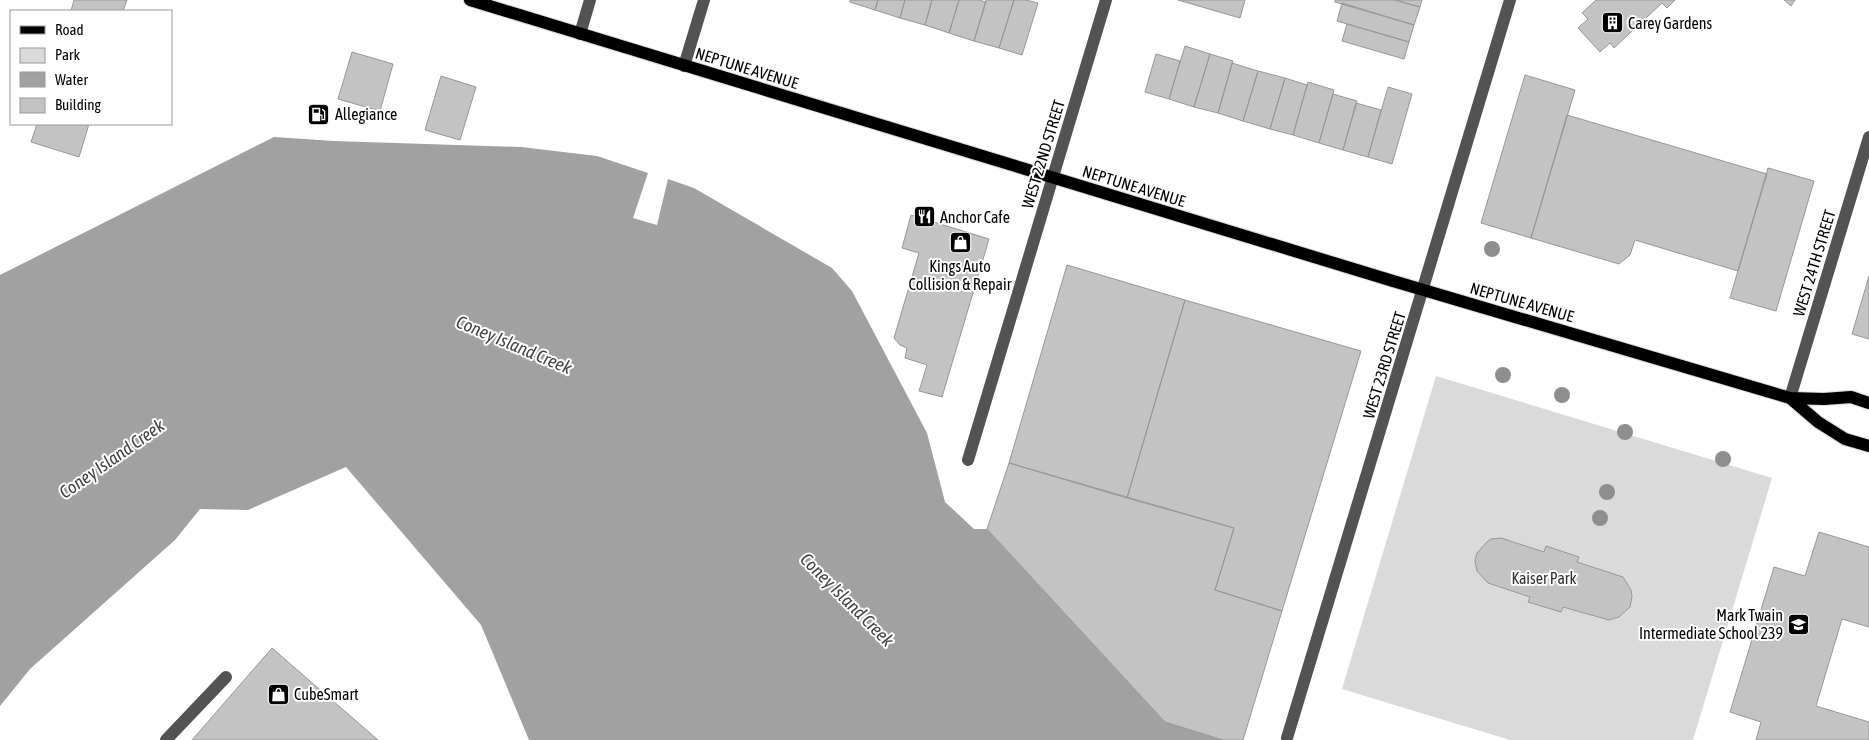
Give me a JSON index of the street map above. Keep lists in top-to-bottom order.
{
  "streets": {
    "main road": ["NEPTUNE AVENUE"],
    "street": ["WEST 22ND STREET", "WEST 24TH STREET", "WEST 23RD STREET"]
  },
  "crossings": [
    ["NEPTUNE AVENUE", "WEST 22ND STREET"],
    ["NEPTUNE AVENUE", "WEST 24TH STREET"],
    ["NEPTUNE AVENUE", "WEST 23RD STREET"]
  ],
  "water": ["Coney Island Creek"],
  "parks": ["Kaiser Park"],
  "places": {
    "building": ["Carey Gardens"],
    "fuel station": ["Allegiance"],
    "restaurant": ["Anchor Cafe"],
    "shop": ["Kings Auto Collision & Repair", "CubeSmart"],
    "school or university": ["Mark Twain Intermediate School 239"]
  },
  "legend": [
    "Road",
    "Park",
    "Water",
    "Building"
  ]
}
